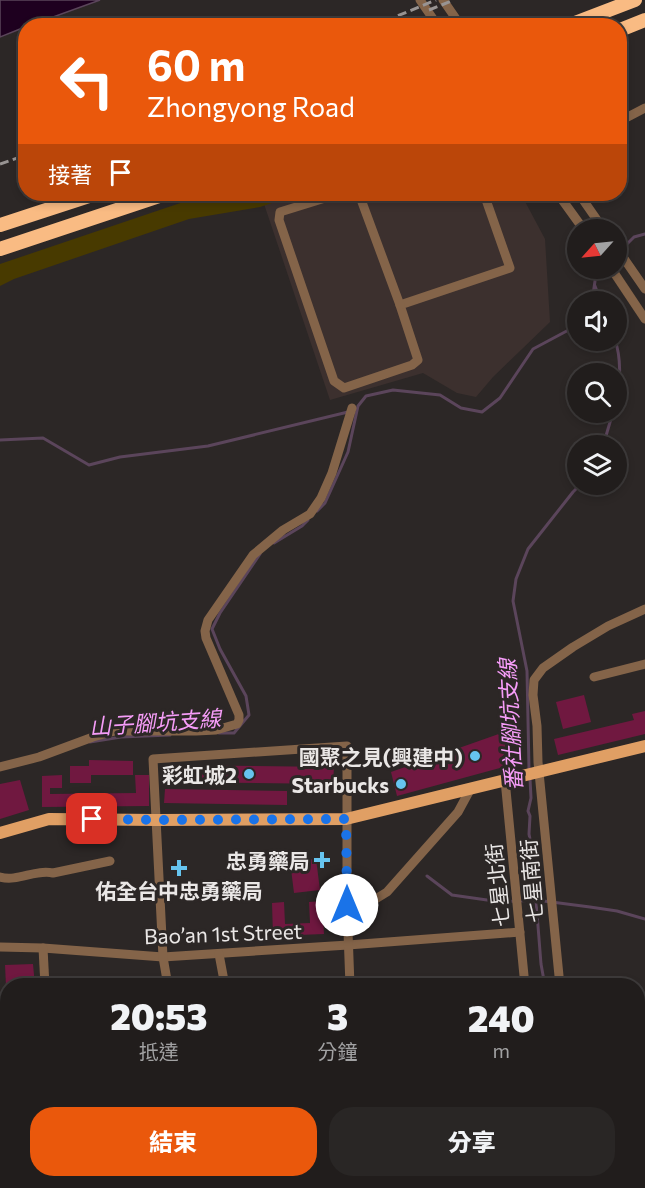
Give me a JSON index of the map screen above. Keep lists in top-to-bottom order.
{
  "streets": {
    "street": ["七星南街", "七星北街", "Bao’an 1st Street"]
  },
  "crossings": [
    ["七星北街", "Bao’an 1st Street"]
  ],
  "water": ["山子腳坑支線", "番社腳坑支線"],
  "places": {
    "other": ["國聚之見(興建中)", "彩虹城2", "Starbucks"],
    "health": ["忠勇藥局", "佑全台中忠勇藥局"]
  },
  "north": "bottom left",
  "page": {
    "turn": ["60 m", "Zhongyong Road"],
    "then": "接著",
    "eta": [
      "20:53",
      "抵達",
      "3",
      "分鐘",
      "240",
      "m"
    ],
    "buttons": ["結束", "分享"]
  }
}
